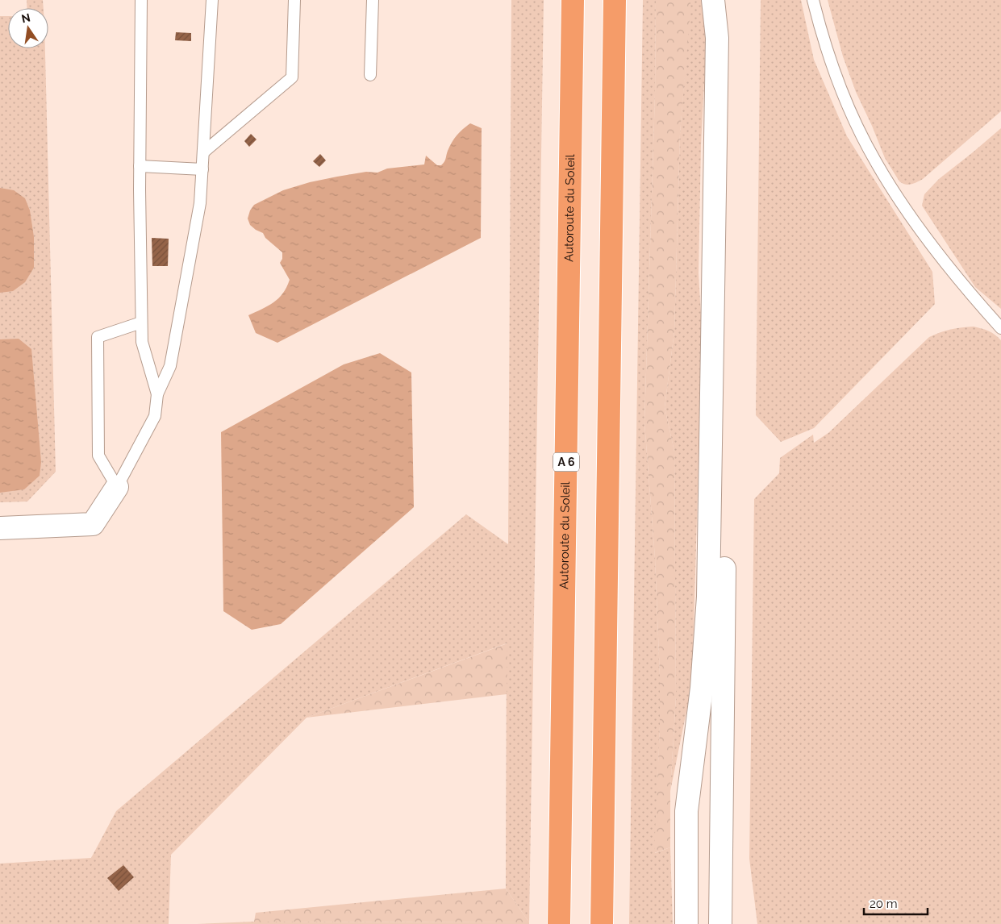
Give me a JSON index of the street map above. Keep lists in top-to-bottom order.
{
  "streets": {
    "highway": ["Autoroute du Soleil", "A 6"]
  },
  "scale_bar": "20 m",
  "north": "top"
}
